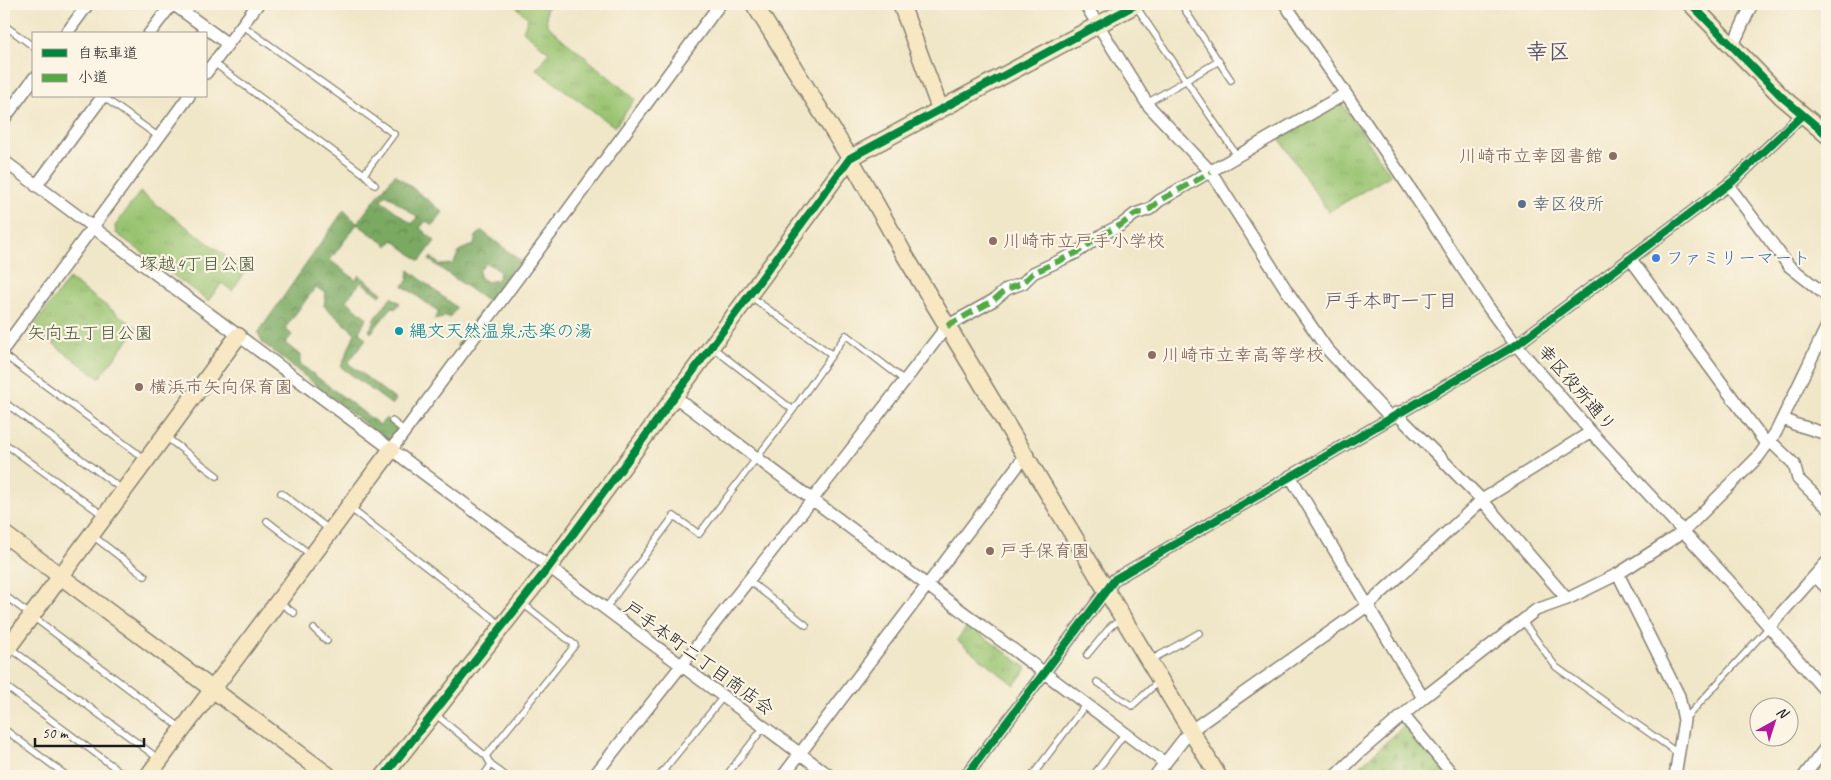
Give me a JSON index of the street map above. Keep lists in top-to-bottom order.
{
  "streets": {
    "street": ["幸区役所通り", "戸手本町二丁目商店会"]
  },
  "districts": ["幸区", "戸手本町一丁目"],
  "parks": ["塚越4丁目公園", "矢向五丁目公園"],
  "places": [
    "川崎市立幸図書館",
    "幸区役所",
    "川崎市立戸手小学校",
    "ファミリーマート",
    "縄文天然温泉;志楽の湯",
    "川崎市立幸高等学校",
    "横浜市矢向保育園",
    "戸手保育園"
  ],
  "legend": ["自転車道", "小道"],
  "scale_bar": "50 m",
  "north": "top right"
}
